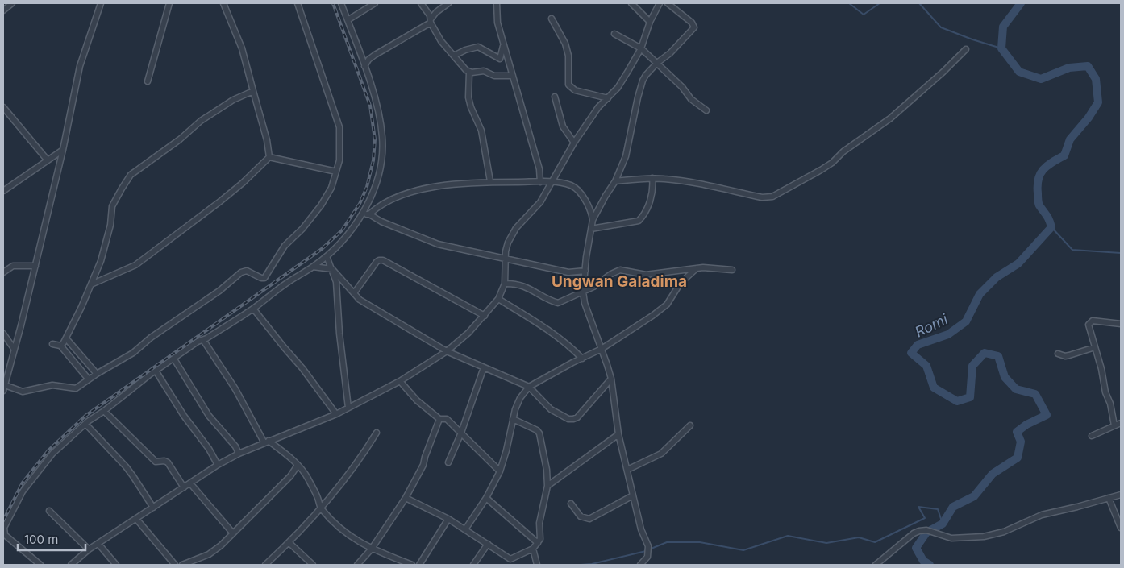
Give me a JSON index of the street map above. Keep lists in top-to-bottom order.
{
  "districts": ["Ungwan Galadima"],
  "water": ["Romi"],
  "scale_bar": "100 m"
}
